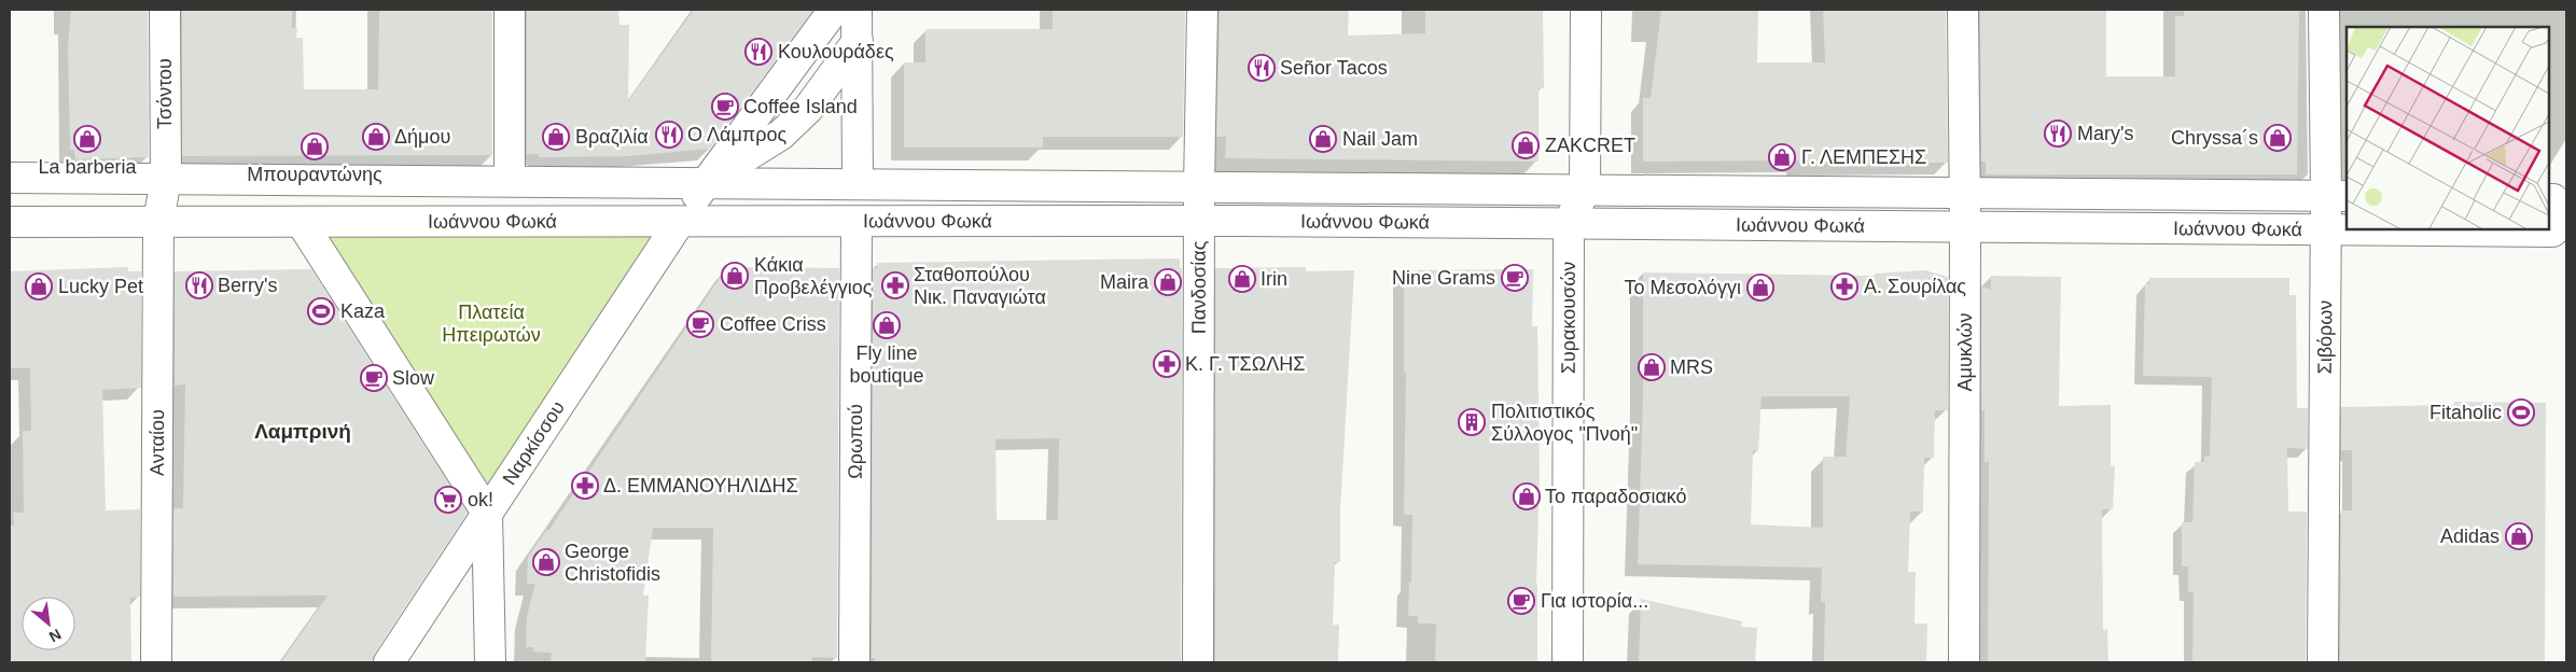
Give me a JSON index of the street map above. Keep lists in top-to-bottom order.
{
  "streets": {
    "street": [
      "Τσόντου",
      "Ιωάννου Φωκά",
      "Πανδοσίας",
      "Συρακουσών",
      "Σιβόρων",
      "Αμυκλών",
      "Ανταίου",
      "Ναρκίσσου",
      "Ωρωπού"
    ]
  },
  "crossings": [
    ["Τσόντου", "Ιωάννου Φωκά"],
    ["Ιωάννου Φωκά", "Πανδοσίας"],
    ["Ιωάννου Φωκά", "Συρακουσών"],
    ["Ιωάννου Φωκά", "Σιβόρων"],
    ["Ιωάννου Φωκά", "Αμυκλών"],
    ["Ιωάννου Φωκά", "Ανταίου"],
    ["Ιωάννου Φωκά", "Ναρκίσσου"],
    ["Ιωάννου Φωκά", "Ωρωπού"]
  ],
  "districts": ["Λαμπρινή"],
  "parks": ["Πλατεία Ηπειρωτών"],
  "places": {
    "restaurant": [
      "Κουλουράδες",
      "Señor Tacos",
      "Mary's",
      "Ο Λάμπρος",
      "Berry's"
    ],
    "cafe": [
      "Coffee Island",
      "Nine Grams",
      "Coffee Criss",
      "Slow",
      "Για ιστορία..."
    ],
    "shop": [
      "Δήμου",
      "Βραζιλία",
      "Chryssa´s",
      "La barberia",
      "Nail Jam",
      "ZAKCRET",
      "Μπουραντώνης",
      "Γ. ΛΕΜΠΕΣΗΣ",
      "Κάκια Προβελέγγιος",
      "Irin",
      "Maira",
      "Lucky Pet",
      "Το Μεσολόγγι",
      "Fly line boutique",
      "MRS",
      "Το παραδοσιακό",
      "Adidas",
      "George Christofidis"
    ],
    "pharmacy": [
      "Σταθοπούλου Νικ. Παναγιώτα",
      "Α. Σουρίλας",
      "Κ. Γ. ΤΣΩΛΗΣ",
      "Δ. ΕΜΜΑΝΟΥΗΛΙΔΗΣ"
    ],
    "sports": ["Kaza", "Fitaholic"],
    "building": ["Πολιτιστικός Σύλλογος \"Πνοή\""],
    "supermarket": ["ok!"]
  },
  "north": "bottom right"
}
